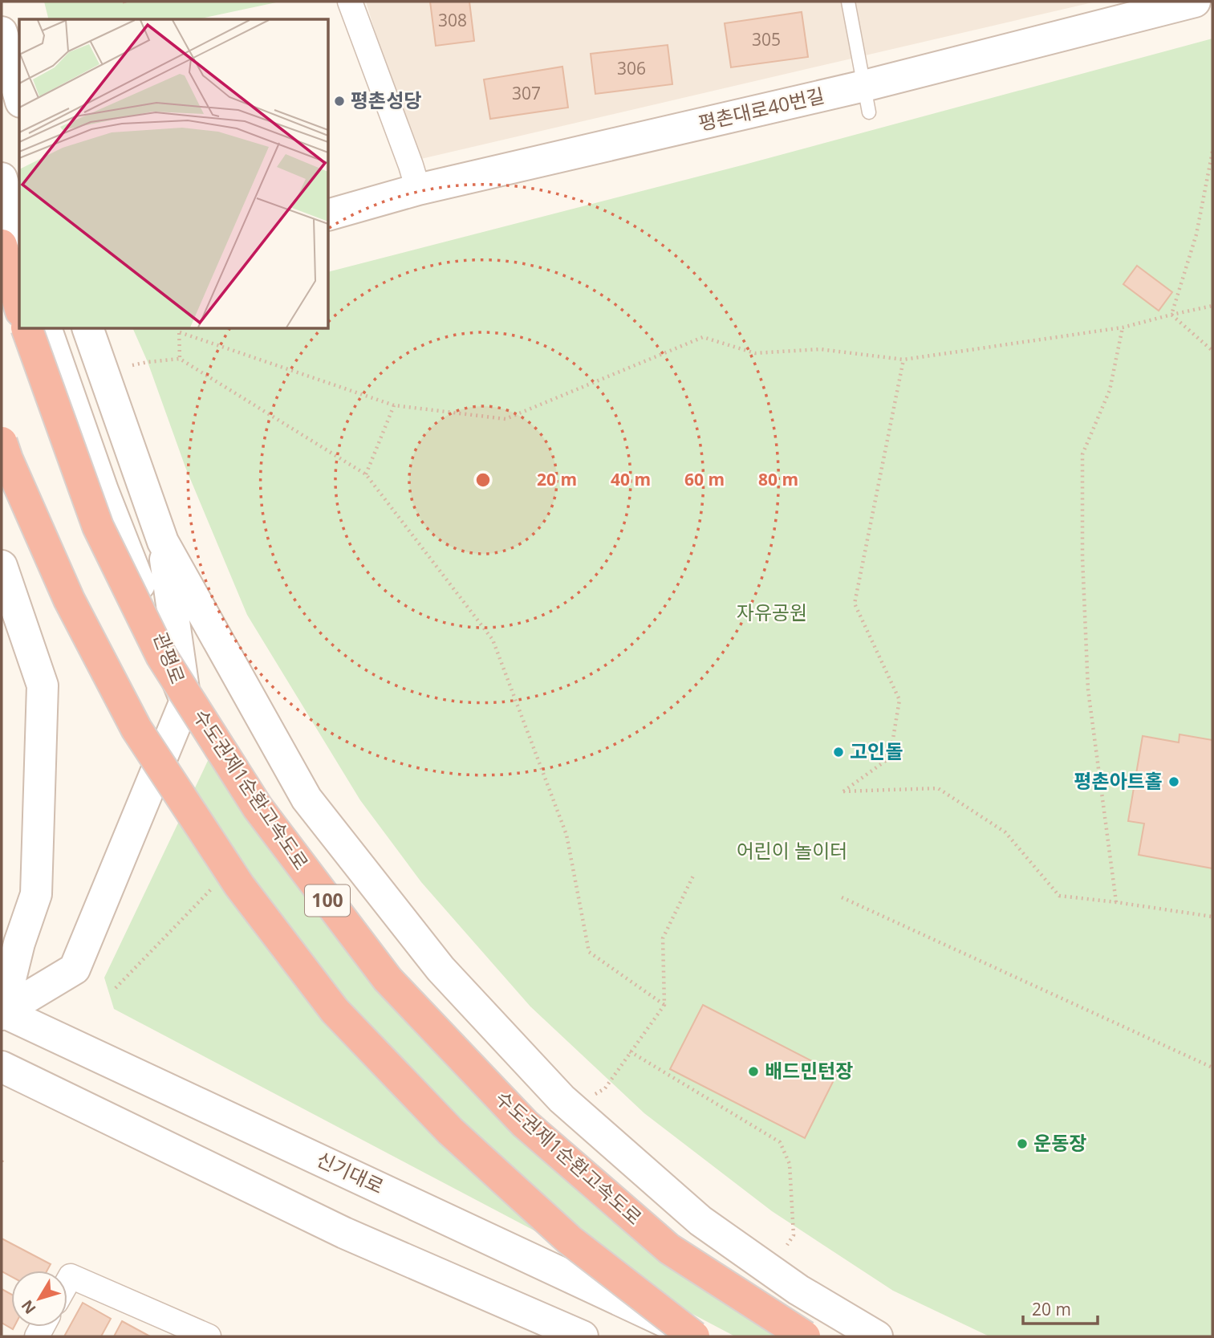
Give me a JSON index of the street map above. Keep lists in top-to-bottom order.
{
  "streets": {
    "highway": ["수도권제1순환고속도로", "100"],
    "street": ["평촌대로40번길", "관평로", "신기대로"]
  },
  "crossings": [
    ["관평로", "신기대로"]
  ],
  "parks": ["자유공원", "어린이 놀이터"],
  "places": [
    "평촌성당",
    "고인돌",
    "평촌아트홀",
    "배드민턴장",
    "운동장"
  ],
  "house_numbers": [
    "308",
    "305",
    "306",
    "307"
  ],
  "scale_bar": "20 m",
  "north": "bottom left",
  "rings": [
    "20 m",
    "40 m",
    "60 m",
    "80 m"
  ]
}
